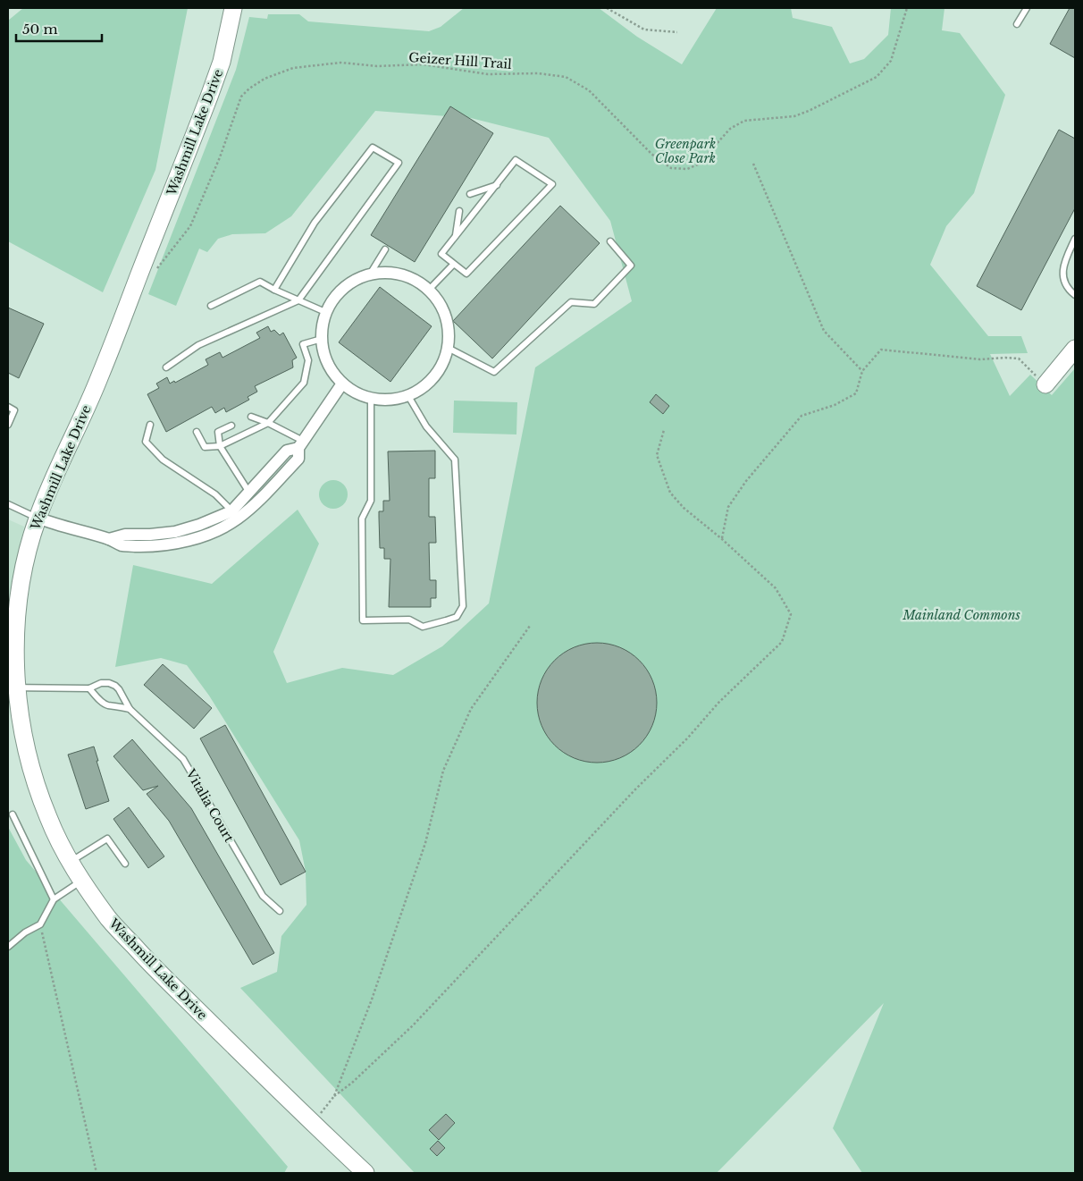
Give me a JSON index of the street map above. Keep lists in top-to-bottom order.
{
  "streets": {
    "street": ["Washmill Lake Drive"],
    "lane": ["Vitalia Court"],
    "path": ["Geizer Hill Trail"]
  },
  "crossings": [
    ["Washmill Lake Drive", "Vitalia Court"]
  ],
  "parks": ["Greenpark Close Park", "Mainland Commons"],
  "scale_bar": "50 m"
}
